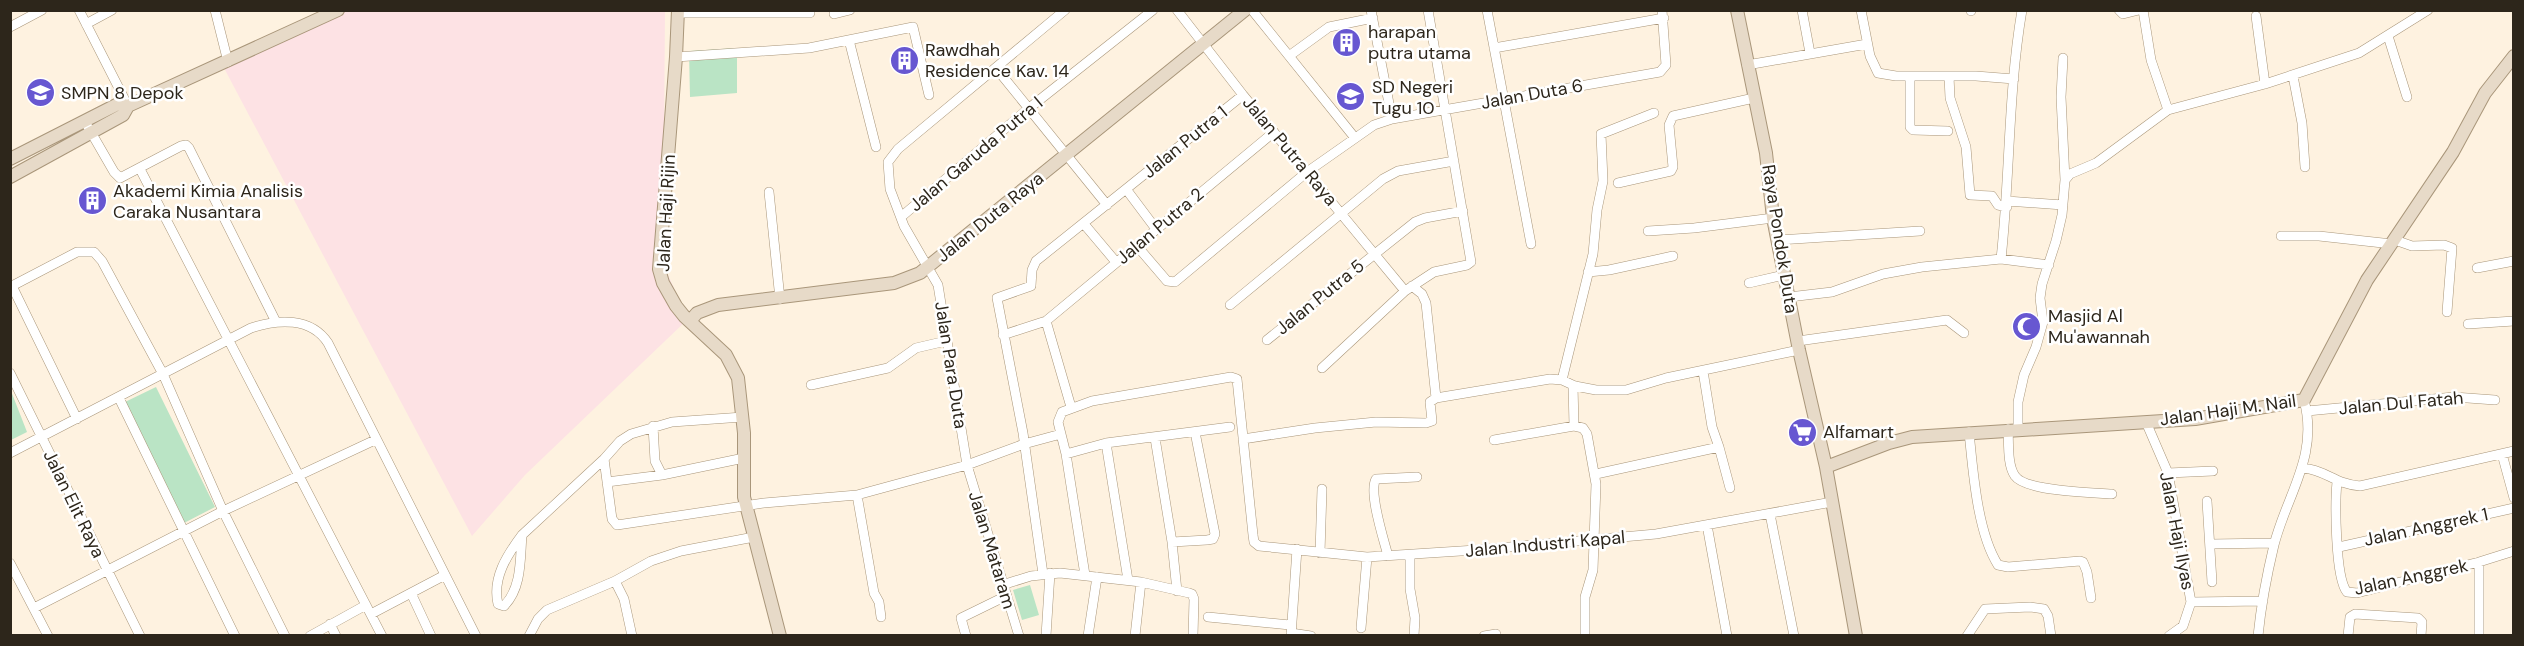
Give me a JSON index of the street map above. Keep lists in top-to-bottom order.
{
  "streets": {
    "street": [
      "Jalan Duta 6",
      "Jalan Putra 1",
      "Jalan Putra Raya",
      "Jalan Garuda Putra I",
      "Jalan Haji Rijin",
      "Jalan Duta Raya",
      "Jalan Putra 2",
      "Raya Pondok Duta",
      "Jalan Putra 5",
      "Jalan Para Duta",
      "Jalan Dul Fatah",
      "Jalan Haji M. Nail",
      "Jalan Elit Raya",
      "Jalan Anggrek 1",
      "Jalan Haji Ilyas",
      "Jalan Industri Kapal",
      "Jalan Mataram",
      "Jalan Anggrek"
    ]
  },
  "crossings": [
    ["Jalan Duta 6", "Jalan Putra Raya"],
    ["Jalan Duta 6", "Jalan Putra 2"],
    ["Jalan Putra 1", "Jalan Putra Raya"],
    ["Jalan Putra 1", "Jalan Putra 2"],
    ["Jalan Putra Raya", "Jalan Duta Raya"],
    ["Jalan Putra Raya", "Jalan Putra 2"],
    ["Jalan Putra Raya", "Jalan Putra 5"],
    ["Jalan Garuda Putra I", "Jalan Duta Raya"],
    ["Jalan Garuda Putra I", "Jalan Para Duta"],
    ["Jalan Haji Rijin", "Jalan Duta Raya"],
    ["Jalan Duta Raya", "Jalan Para Duta"],
    ["Raya Pondok Duta", "Jalan Haji M. Nail"],
    ["Raya Pondok Duta", "Jalan Industri Kapal"],
    ["Jalan Para Duta", "Jalan Mataram"],
    ["Jalan Dul Fatah", "Jalan Haji M. Nail"],
    ["Jalan Haji M. Nail", "Jalan Haji Ilyas"],
    ["Jalan Anggrek 1", "Jalan Anggrek"]
  ],
  "places": {
    "building": ["harapan putra utama", "Rawdhah Residence Kav. 14", "Akademi Kimia Analisis Caraka Nusantara"],
    "school or university": ["SMPN 8 Depok", "SD Negeri Tugu 10"],
    "mosque": ["Masjid Al Mu'awannah"],
    "supermarket": ["Alfamart"]
  }
}
